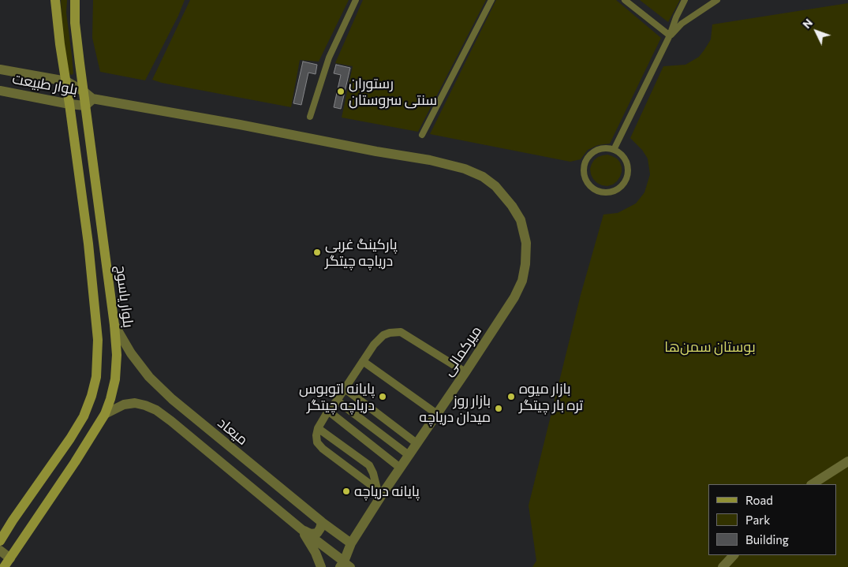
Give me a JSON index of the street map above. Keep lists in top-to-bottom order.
{
  "streets": {
    "main road": ["بلوار یاسوج"],
    "street": ["بلوار طبیعت", "میرکمالی", "میعاد"]
  },
  "crossings": [
    ["بلوار طبیعت", "بلوار یاسوج"],
    ["بلوار طبیعت", "میرکمالی"],
    ["بلوار یاسوج", "میعاد"],
    ["میرکمالی", "میعاد"]
  ],
  "parks": ["بوستان سمن‌ها"],
  "places": [
    "رستوران سنتی سروستان",
    "پارکینگ غربی دریاچه چیتگر",
    "پایانه اتوبوس دریاچه چیتگر",
    "بازار میوه تره بار چیتگر",
    "بازار روز میدان دریاچه",
    "پایانه دریاچه"
  ],
  "legend": ["Road", "Park", "Building"],
  "north": "top left"
}
